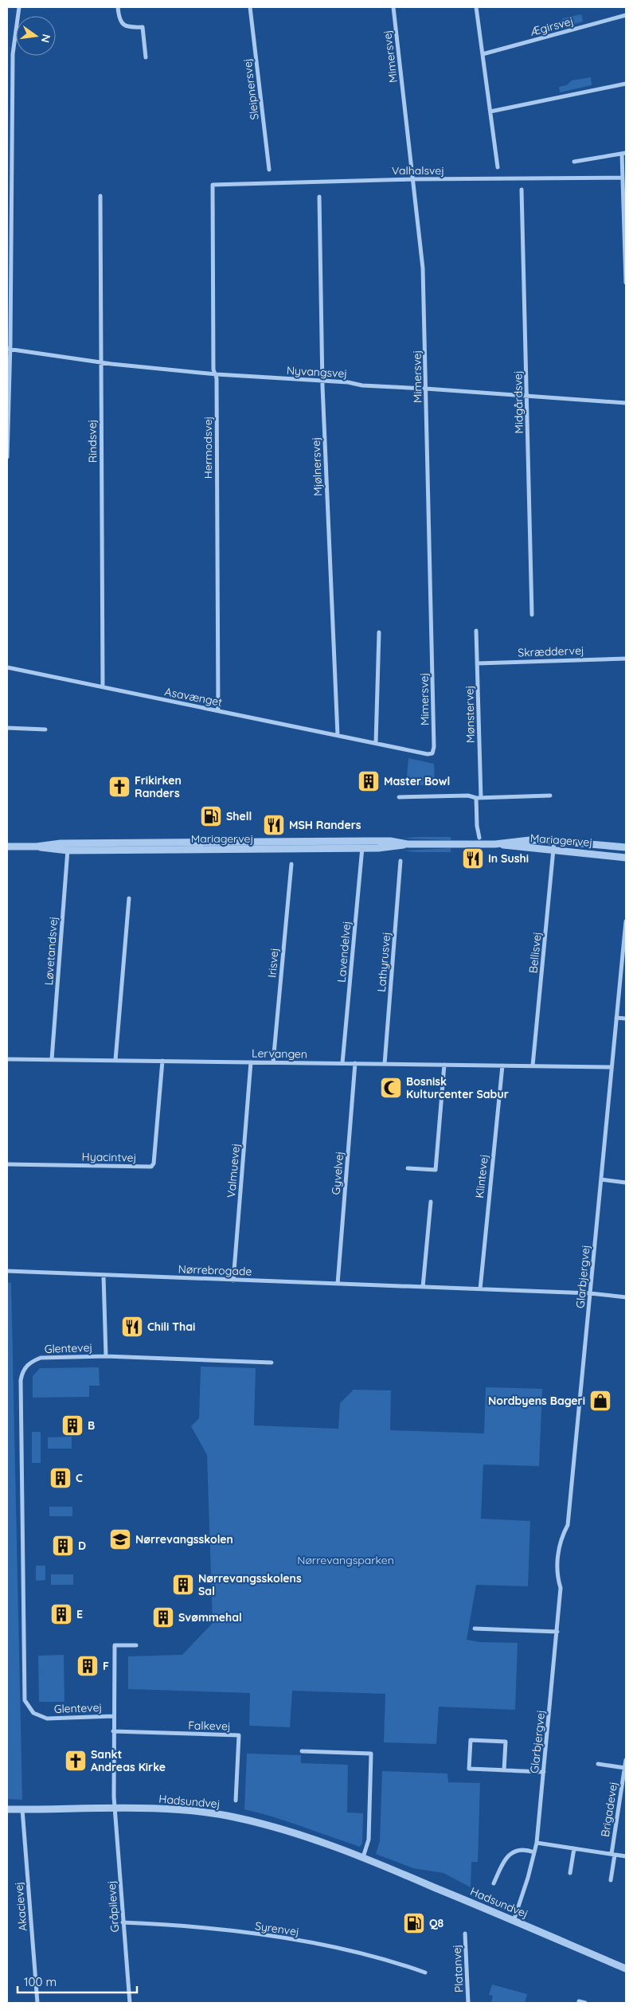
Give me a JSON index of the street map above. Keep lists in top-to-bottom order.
{
  "streets": {
    "street": [
      "Ægirsvej",
      "Mimersvej",
      "Sleipnersvej",
      "Valhalsvej",
      "Nyvangsvej",
      "Midgårdsvej",
      "Rindsvej",
      "Hermodsvej",
      "Mjølnersvej",
      "Skræddervej",
      "Asavænget",
      "Mønstervej",
      "Mariagervej",
      "Løvetandsvej",
      "Lavendelvej",
      "Bellisvej",
      "Lathyrusvej",
      "Irisvej",
      "Lervangen",
      "Hyacintvej",
      "Valmuevej",
      "Gyvelvej",
      "Klintevej",
      "Nørrebrogade",
      "Glarbjergvej",
      "Glentevej",
      "Falkevej",
      "Hadsundvej",
      "Brigadevej",
      "Akacievej",
      "Gråpilevej",
      "Syrenvej",
      "Platanvej"
    ]
  },
  "crossings": [
    ["Mimersvej", "Valhalsvej"],
    ["Mimersvej", "Nyvangsvej"],
    ["Mimersvej", "Asavænget"],
    ["Valhalsvej", "Hermodsvej"],
    ["Nyvangsvej", "Midgårdsvej"],
    ["Nyvangsvej", "Rindsvej"],
    ["Nyvangsvej", "Hermodsvej"],
    ["Nyvangsvej", "Mjølnersvej"],
    ["Rindsvej", "Asavænget"],
    ["Hermodsvej", "Asavænget"],
    ["Mjølnersvej", "Asavænget"],
    ["Skræddervej", "Mønstervej"],
    ["Mariagervej", "Løvetandsvej"],
    ["Mariagervej", "Lavendelvej"],
    ["Mariagervej", "Bellisvej"],
    ["Løvetandsvej", "Lervangen"],
    ["Lavendelvej", "Lervangen"],
    ["Bellisvej", "Lervangen"],
    ["Lathyrusvej", "Lervangen"],
    ["Irisvej", "Lervangen"],
    ["Lervangen", "Hyacintvej"],
    ["Lervangen", "Valmuevej"],
    ["Lervangen", "Gyvelvej"],
    ["Lervangen", "Klintevej"],
    ["Lervangen", "Glarbjergvej"],
    ["Valmuevej", "Nørrebrogade"],
    ["Gyvelvej", "Nørrebrogade"],
    ["Klintevej", "Nørrebrogade"],
    ["Nørrebrogade", "Glarbjergvej"],
    ["Nørrebrogade", "Glentevej"],
    ["Glarbjergvej", "Hadsundvej"],
    ["Glarbjergvej", "Brigadevej"],
    ["Glentevej", "Falkevej"],
    ["Glentevej", "Hadsundvej"],
    ["Glentevej", "Gråpilevej"],
    ["Hadsundvej", "Akacievej"],
    ["Hadsundvej", "Gråpilevej"],
    ["Gråpilevej", "Syrenvej"]
  ],
  "parks": ["Nørrevangsparken"],
  "places": {
    "building": [
      "Master Bowl",
      "B",
      "C",
      "D",
      "Nørrevangsskolens Sal",
      "E",
      "Svømmehal",
      "F"
    ],
    "church": ["Frikirken Randers", "Sankt Andreas Kirke"],
    "fuel station": ["Shell", "Q8"],
    "restaurant": ["MSH Randers", "In Sushi", "Chili Thai"],
    "mosque": ["Bosnisk Kulturcenter Sabur"],
    "shop": ["Nordbyens Bageri"],
    "school or university": ["Nørrevangsskolen"]
  },
  "scale_bar": "100 m",
  "north": "right"
}
